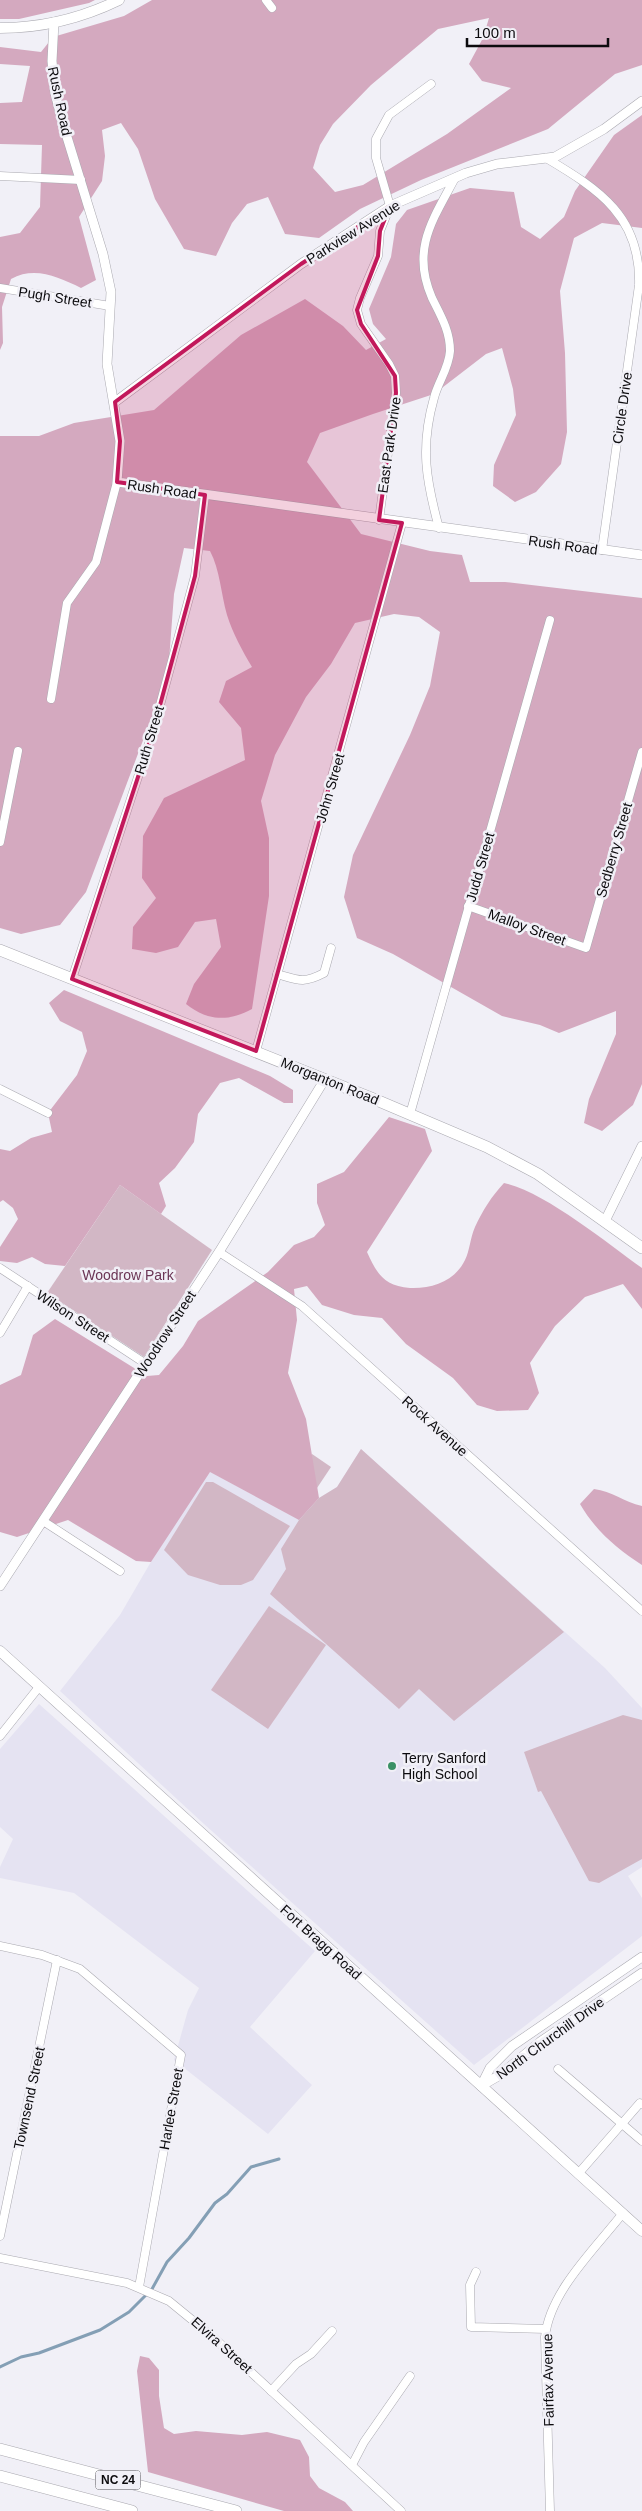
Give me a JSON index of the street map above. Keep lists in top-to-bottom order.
{
  "streets": {
    "main road": ["Morganton Road", "Fort Bragg Road", "NC 24"],
    "street": [
      "Rush Road",
      "Parkview Avenue",
      "Pugh Street",
      "Circle Drive",
      "East Park Drive",
      "Ruth Street",
      "John Street",
      "Sedberry Street",
      "Judd Street",
      "Malloy Street",
      "Wilson Street",
      "Woodrow Street",
      "Rock Avenue",
      "North Churchill Drive",
      "Townsend Street",
      "Harlee Street",
      "Elvira Street",
      "Fairfax Avenue"
    ]
  },
  "crossings": [
    ["Rush Road", "Parkview Avenue"],
    ["Rush Road", "Pugh Street"],
    ["Rush Road", "Circle Drive"],
    ["Rush Road", "East Park Drive"],
    ["Rush Road", "Ruth Street"],
    ["Rush Road", "John Street"],
    ["Parkview Avenue", "Circle Drive"],
    ["Parkview Avenue", "East Park Drive"],
    ["Ruth Street", "Morganton Road"],
    ["John Street", "Morganton Road"],
    ["Sedberry Street", "Malloy Street"],
    ["Judd Street", "Malloy Street"],
    ["Judd Street", "Morganton Road"],
    ["Morganton Road", "Woodrow Street"],
    ["Wilson Street", "Woodrow Street"],
    ["Woodrow Street", "Rock Avenue"],
    ["Fort Bragg Road", "North Churchill Drive"],
    ["Fort Bragg Road", "Fairfax Avenue"],
    ["Townsend Street", "Harlee Street"],
    ["Harlee Street", "Elvira Street"]
  ],
  "parks": ["Woodrow Park"],
  "places": ["Terry Sanford High School"],
  "scale_bar": "100 m"
}
